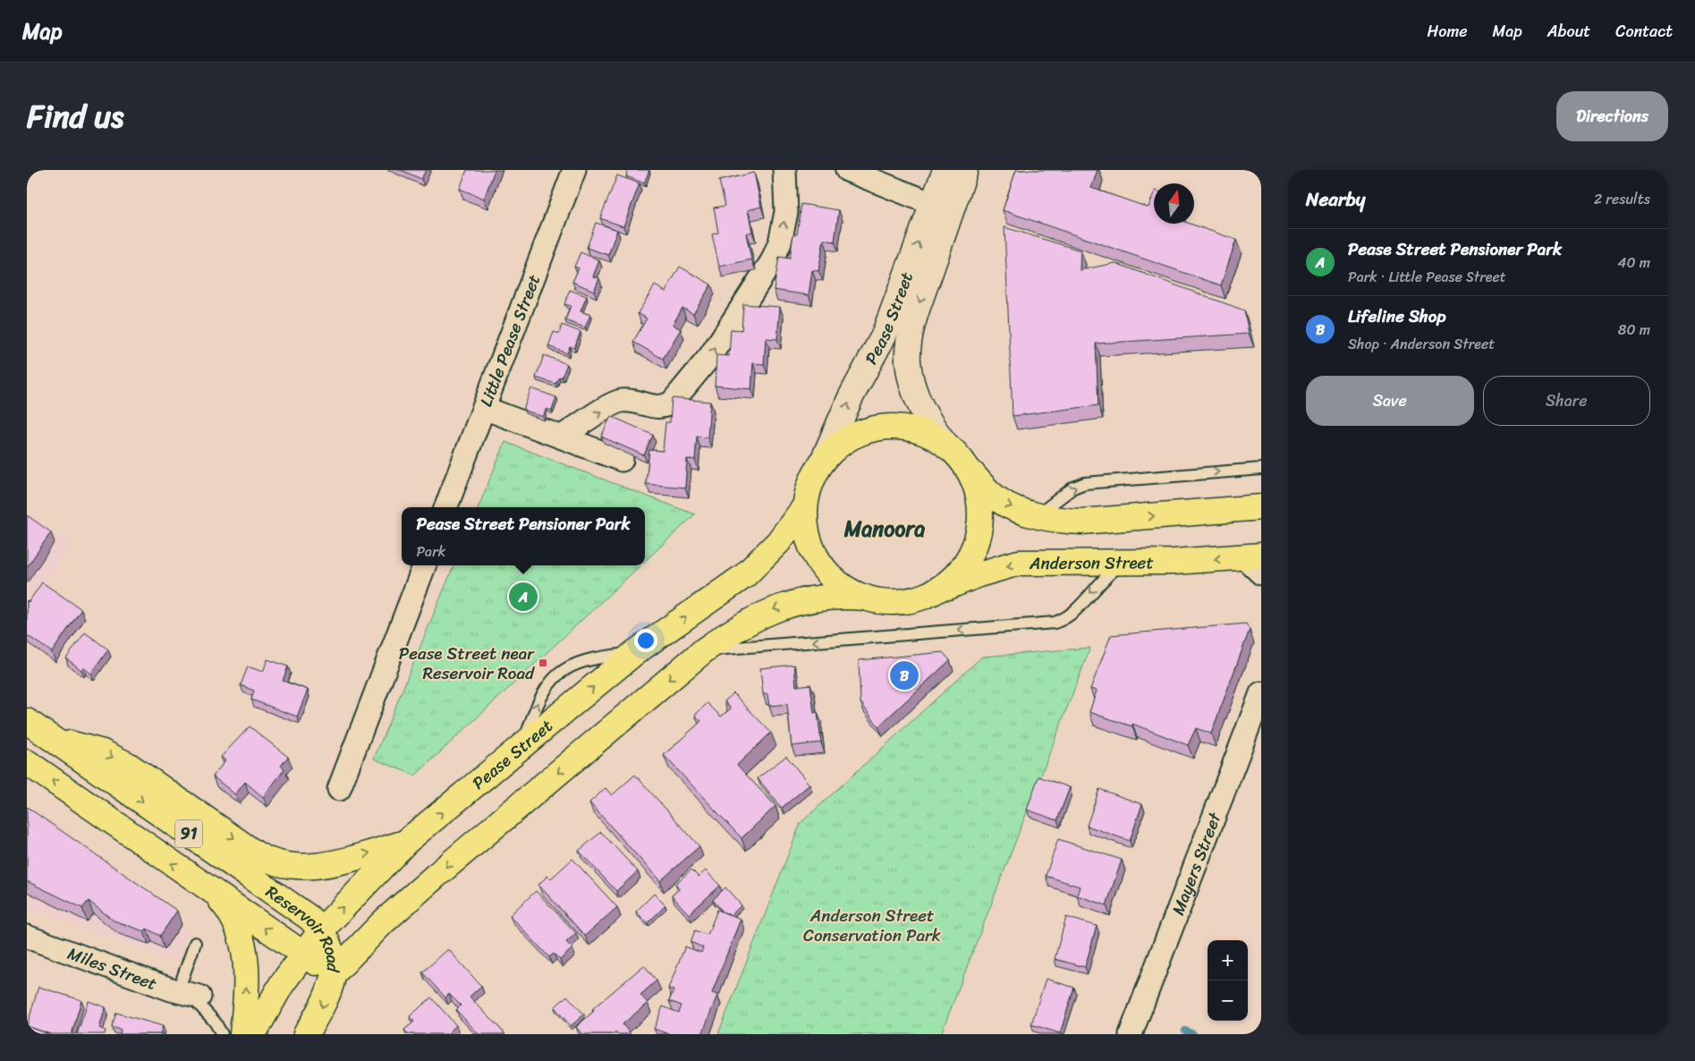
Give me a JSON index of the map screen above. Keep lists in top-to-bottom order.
{
  "streets": {
    "main road": [
      "Pease Street",
      "Anderson Street",
      "91",
      "Reservoir Road"
    ],
    "street": ["Little Pease Street", "Mayers Street", "Miles Street"]
  },
  "crossings": [
    ["Pease Street", "Reservoir Road"],
    ["91", "Reservoir Road"]
  ],
  "districts": ["Manoora"],
  "parks": ["Anderson Street Conservation Park"],
  "places": {
    "transit": ["Pease Street near Reservoir Road"]
  },
  "north": "top",
  "page": {
    "header": "Map",
    "nav": [
      "Home",
      "Map",
      "About",
      "Contact"
    ],
    "title": "Find us",
    "buttons": [
      "Directions",
      ["Save", "Share"]
    ],
    "heading": ["Nearby", "2 results"],
    "list": [
      {
        "mark": "A",
        "name": "Pease Street Pensioner Park",
        "note": "Park · Little Pease Street",
        "value": "40 m"
      },
      {
        "mark": "B",
        "name": "Lifeline Shop",
        "note": "Shop · Anderson Street",
        "value": "80 m"
      }
    ],
    "popup": ["Pease Street Pensioner Park", "Park"],
    "pins": ["A", "B"],
    "map_buttons": ["+", "−"]
  }
}
